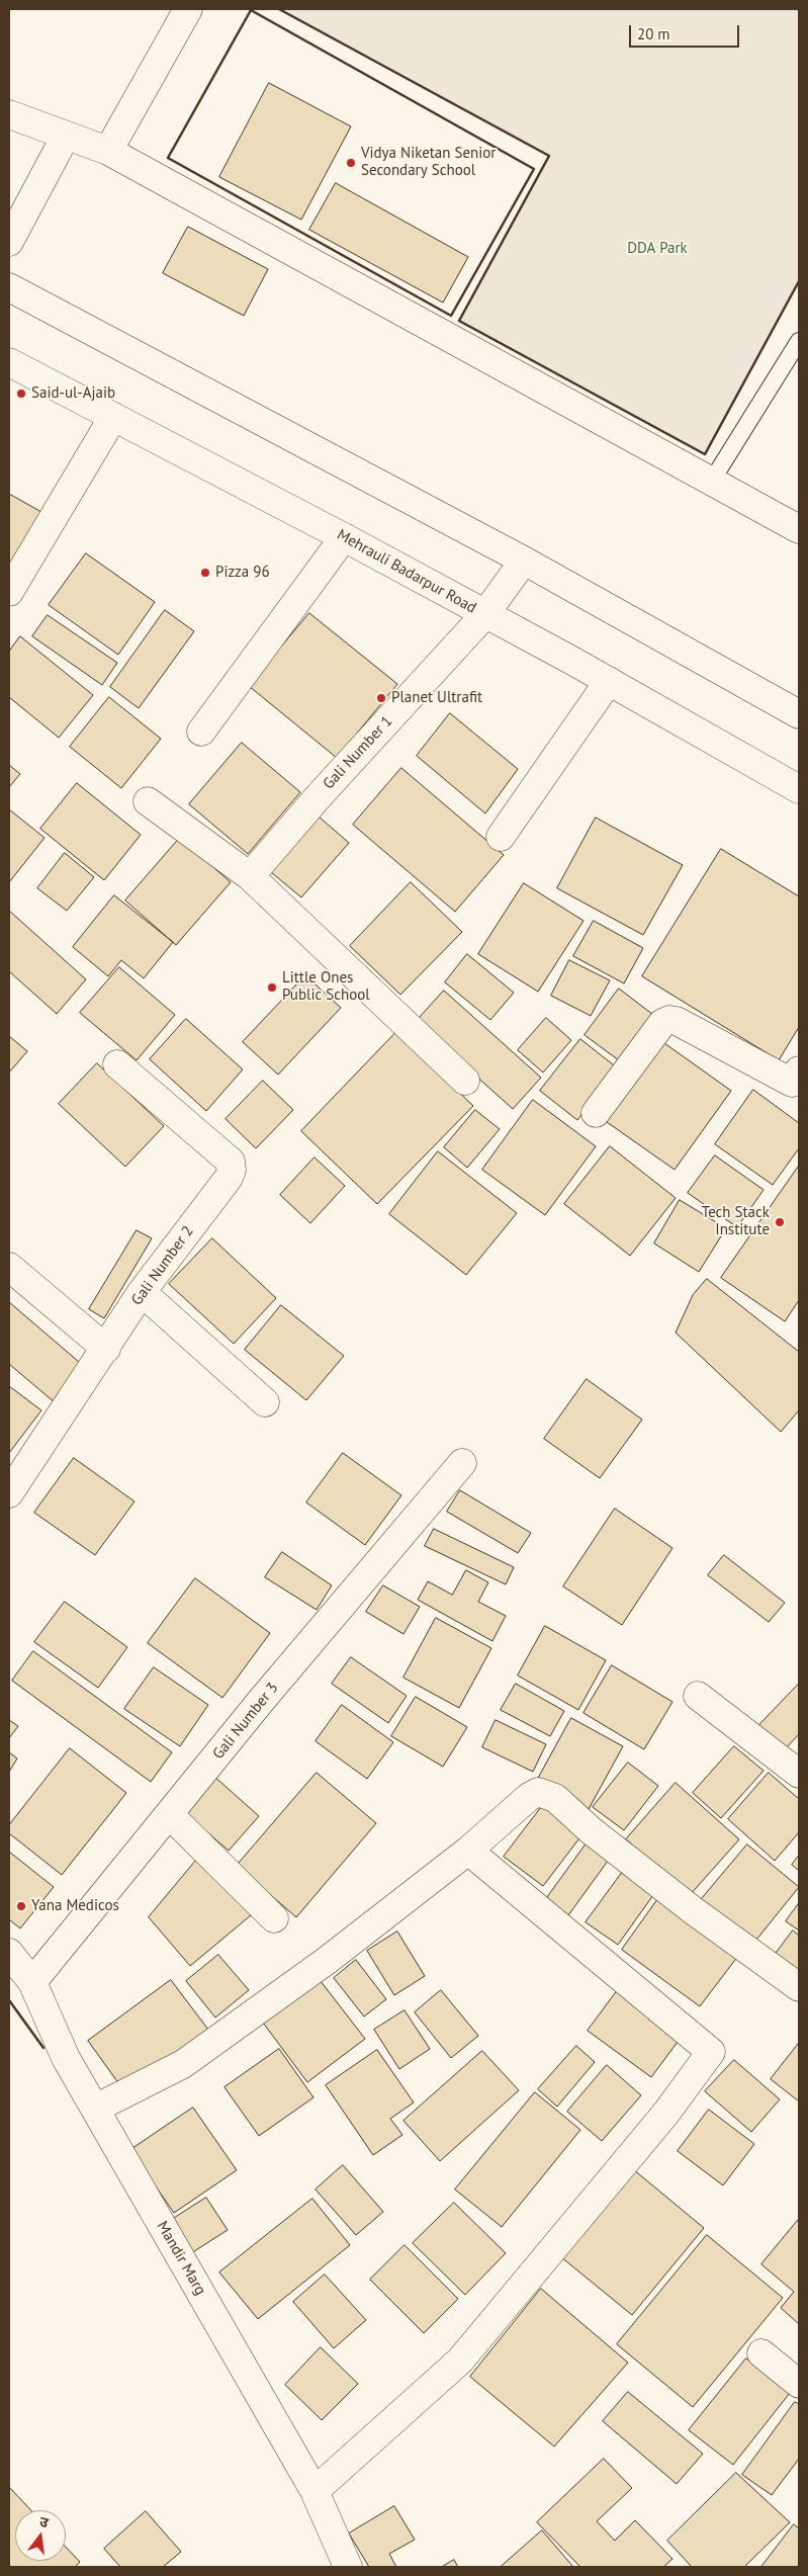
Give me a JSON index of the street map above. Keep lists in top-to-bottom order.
{
  "streets": {
    "street": [
      "Mehrauli Badarpur Road",
      "Gali Number 1",
      "Gali Number 2",
      "Gali Number 3",
      "Mandir Marg"
    ]
  },
  "crossings": [
    ["Mehrauli Badarpur Road", "Gali Number 1"],
    ["Gali Number 3", "Mandir Marg"]
  ],
  "parks": ["DDA Park"],
  "places": [
    "Vidya Niketan Senior Secondary School",
    "Said-ul-Ajaib",
    "Pizza 96",
    "Planet Ultrafit",
    "Little Ones Public School",
    "Tech Stack Institute",
    "Yana Medicos"
  ],
  "scale_bar": "20 m",
  "north": "top"
}
